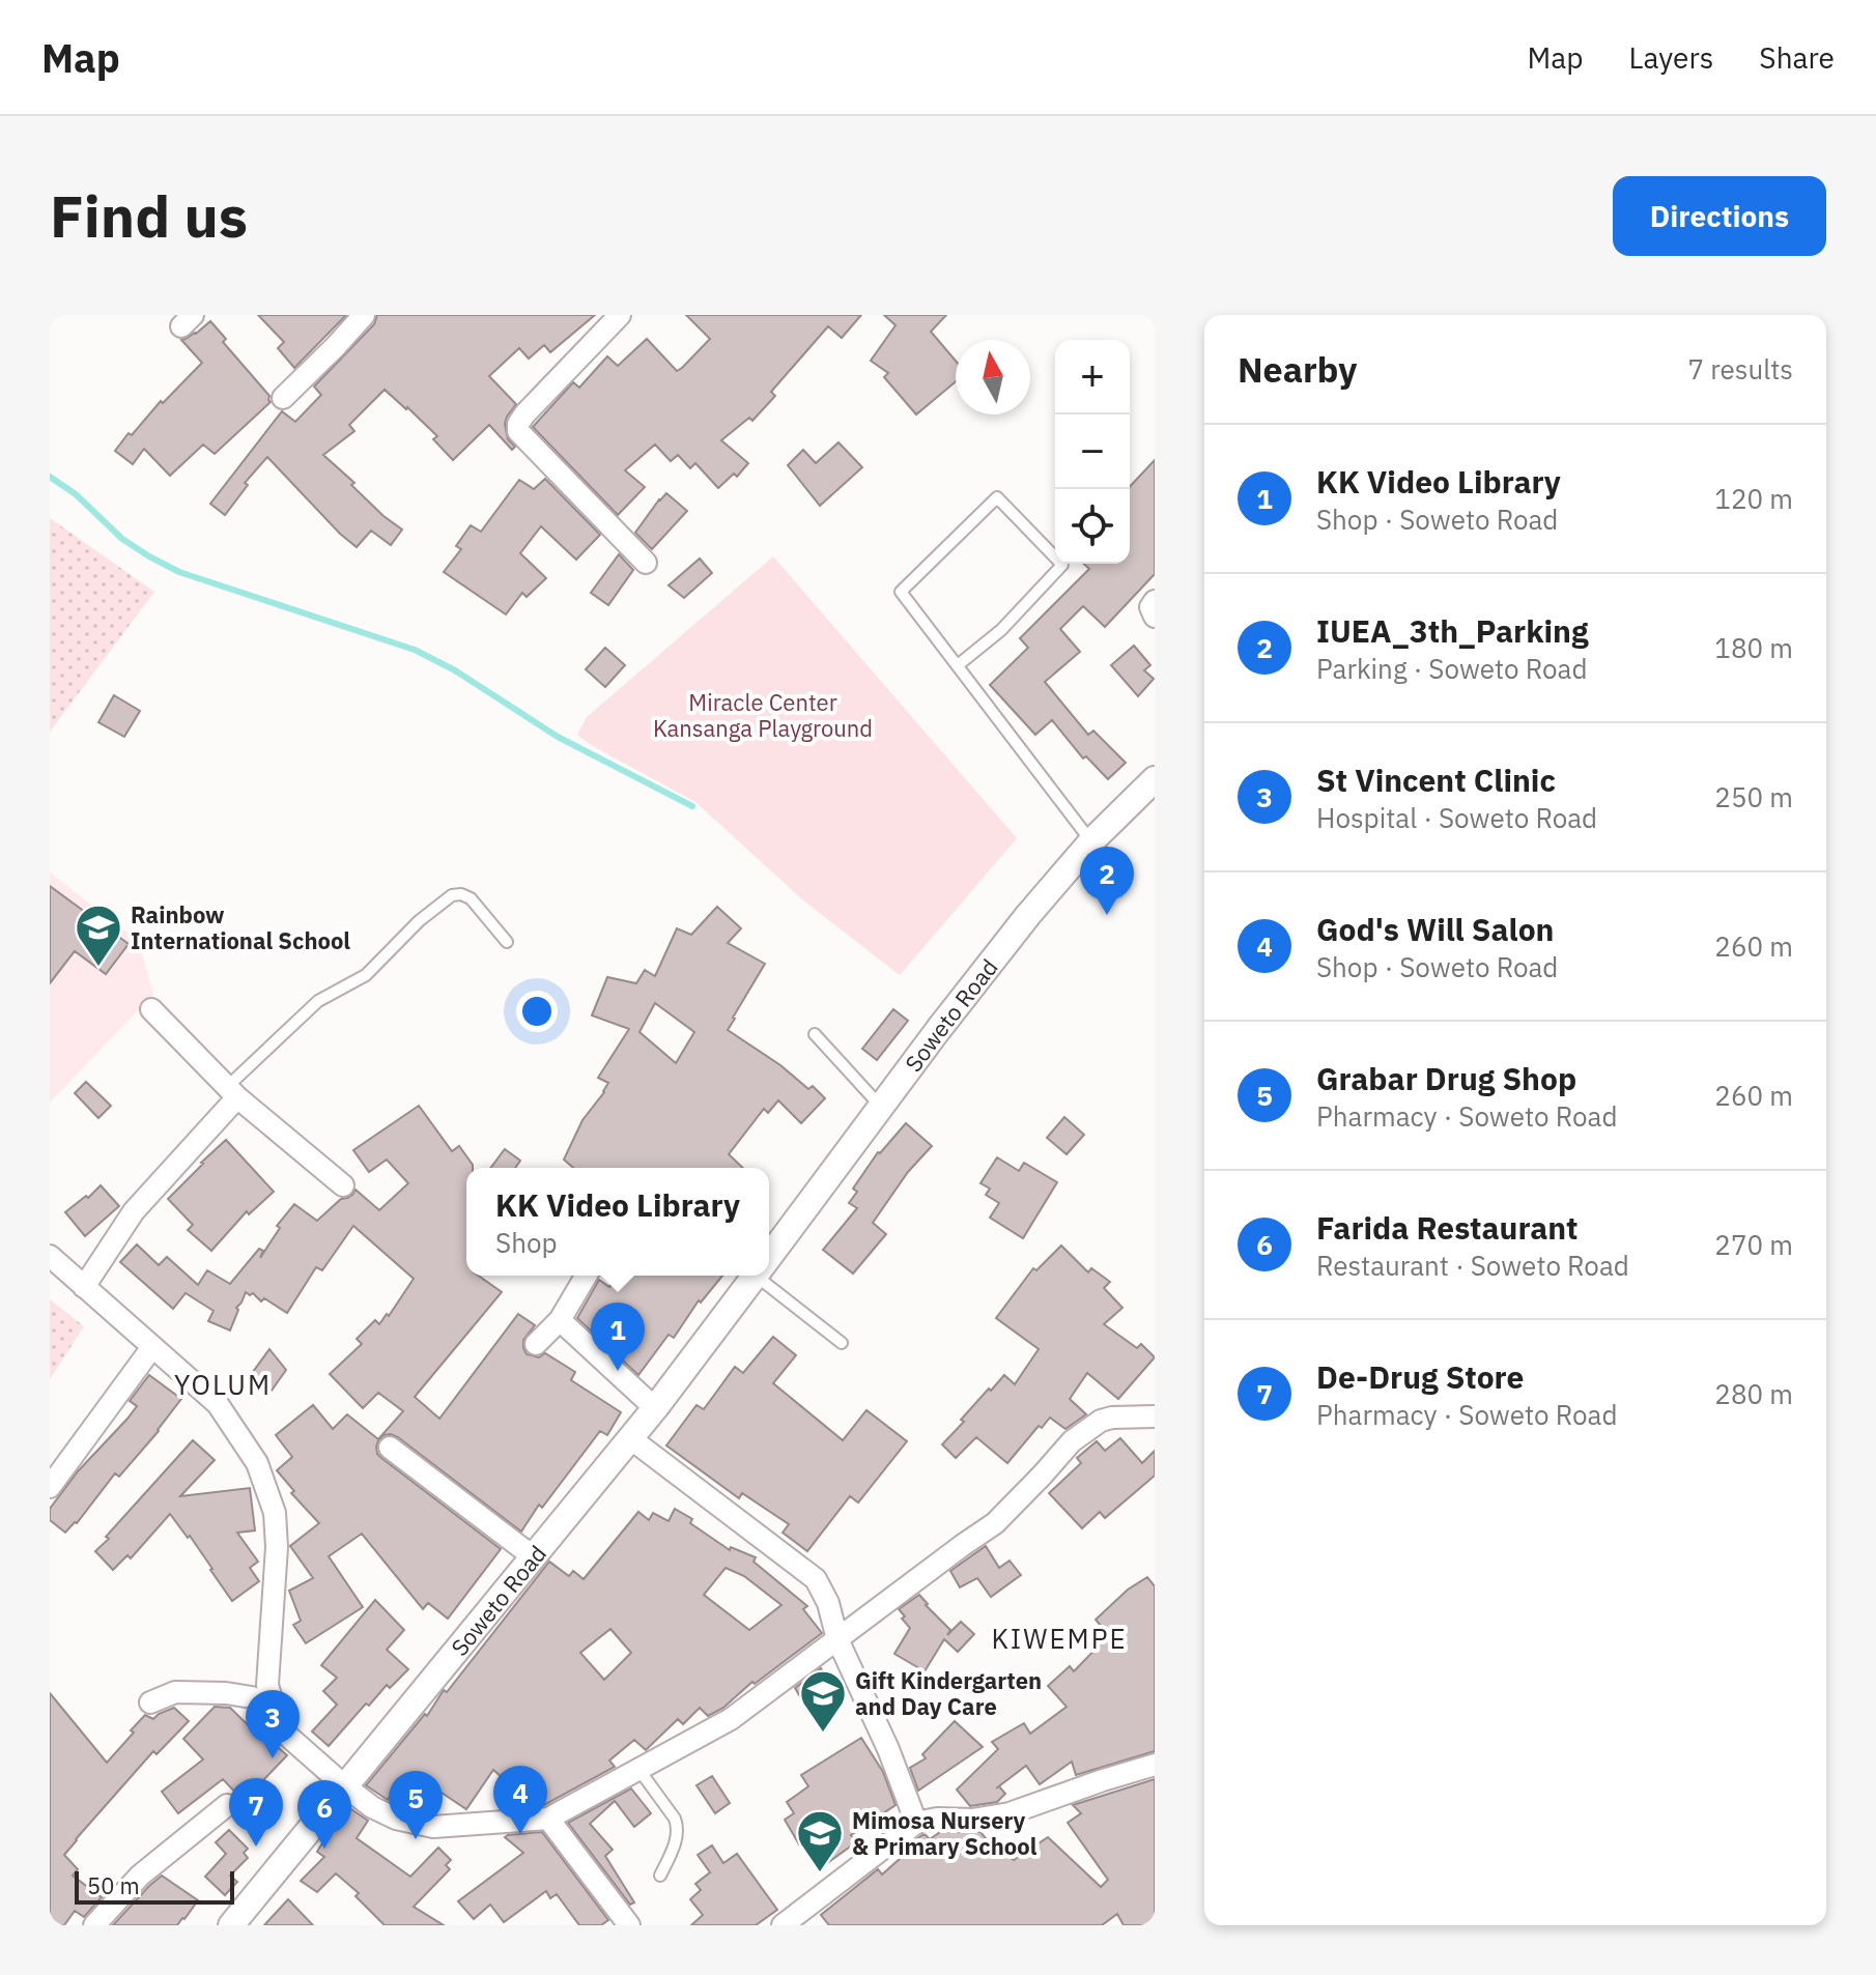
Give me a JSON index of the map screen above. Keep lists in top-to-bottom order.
{
  "streets": {
    "street": ["Soweto Road"]
  },
  "districts": ["YOLUM", "KIWEMPE"],
  "parks": ["Miracle Center Kansanga Playground"],
  "places": {
    "school or university": ["Rainbow International School", "Gift Kindergarten and Day Care", "Mimosa Nursery & Primary School"]
  },
  "scale_bar": "50 m",
  "north": "top",
  "page": {
    "header": "Map",
    "nav": ["Map", "Layers", "Share"],
    "buttons": "Directions",
    "title": "Find us",
    "heading": ["Nearby", "7 results"],
    "map_buttons": ["+", "−"],
    "list": [
      {
        "mark": "1",
        "name": "KK Video Library",
        "note": "Shop · Soweto Road",
        "value": "120 m"
      },
      {
        "mark": "2",
        "name": "IUEA_3th_Parking",
        "note": "Parking · Soweto Road",
        "value": "180 m"
      },
      {
        "mark": "3",
        "name": "St Vincent Clinic",
        "note": "Hospital · Soweto Road",
        "value": "250 m"
      },
      {
        "mark": "4",
        "name": "God's Will Salon",
        "note": "Shop · Soweto Road",
        "value": "260 m"
      },
      {
        "mark": "5",
        "name": "Grabar Drug Shop",
        "note": "Pharmacy · Soweto Road",
        "value": "260 m"
      },
      {
        "mark": "6",
        "name": "Farida Restaurant",
        "note": "Restaurant · Soweto Road",
        "value": "270 m"
      },
      {
        "mark": "7",
        "name": "De-Drug Store",
        "note": "Pharmacy · Soweto Road",
        "value": "280 m"
      }
    ],
    "pins": [
      "2",
      "1",
      "3",
      "4",
      "5",
      "7",
      "6"
    ],
    "popup": ["KK Video Library", "Shop"],
    "scale": "50 m"
  }
}
